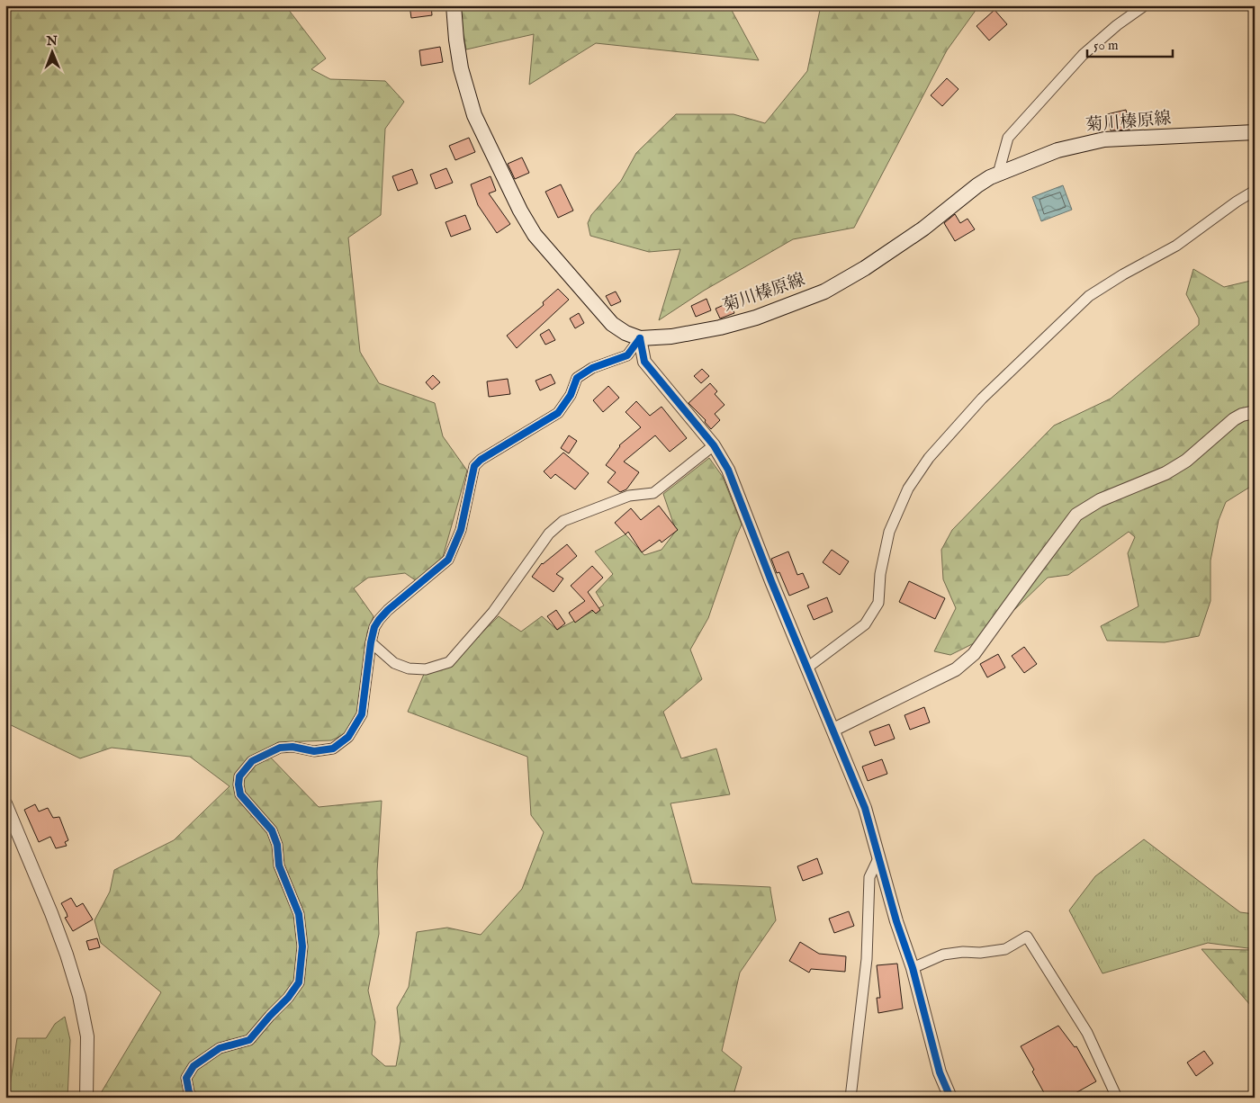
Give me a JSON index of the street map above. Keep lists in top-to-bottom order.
{
  "streets": {
    "main road": ["菊川榛原線"]
  },
  "scale_bar": "50 m",
  "north": "top"
}
